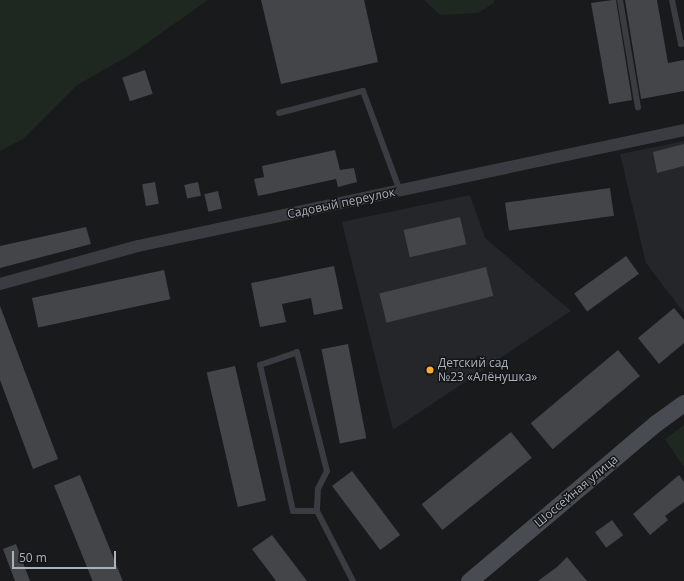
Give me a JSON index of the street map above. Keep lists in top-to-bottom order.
{
  "streets": {
    "main road": ["Шоссейная улица"],
    "street": ["Садовый переулок"]
  },
  "places": ["Детский сад №23 «Алёнушка»"],
  "scale_bar": "50 m"
}
